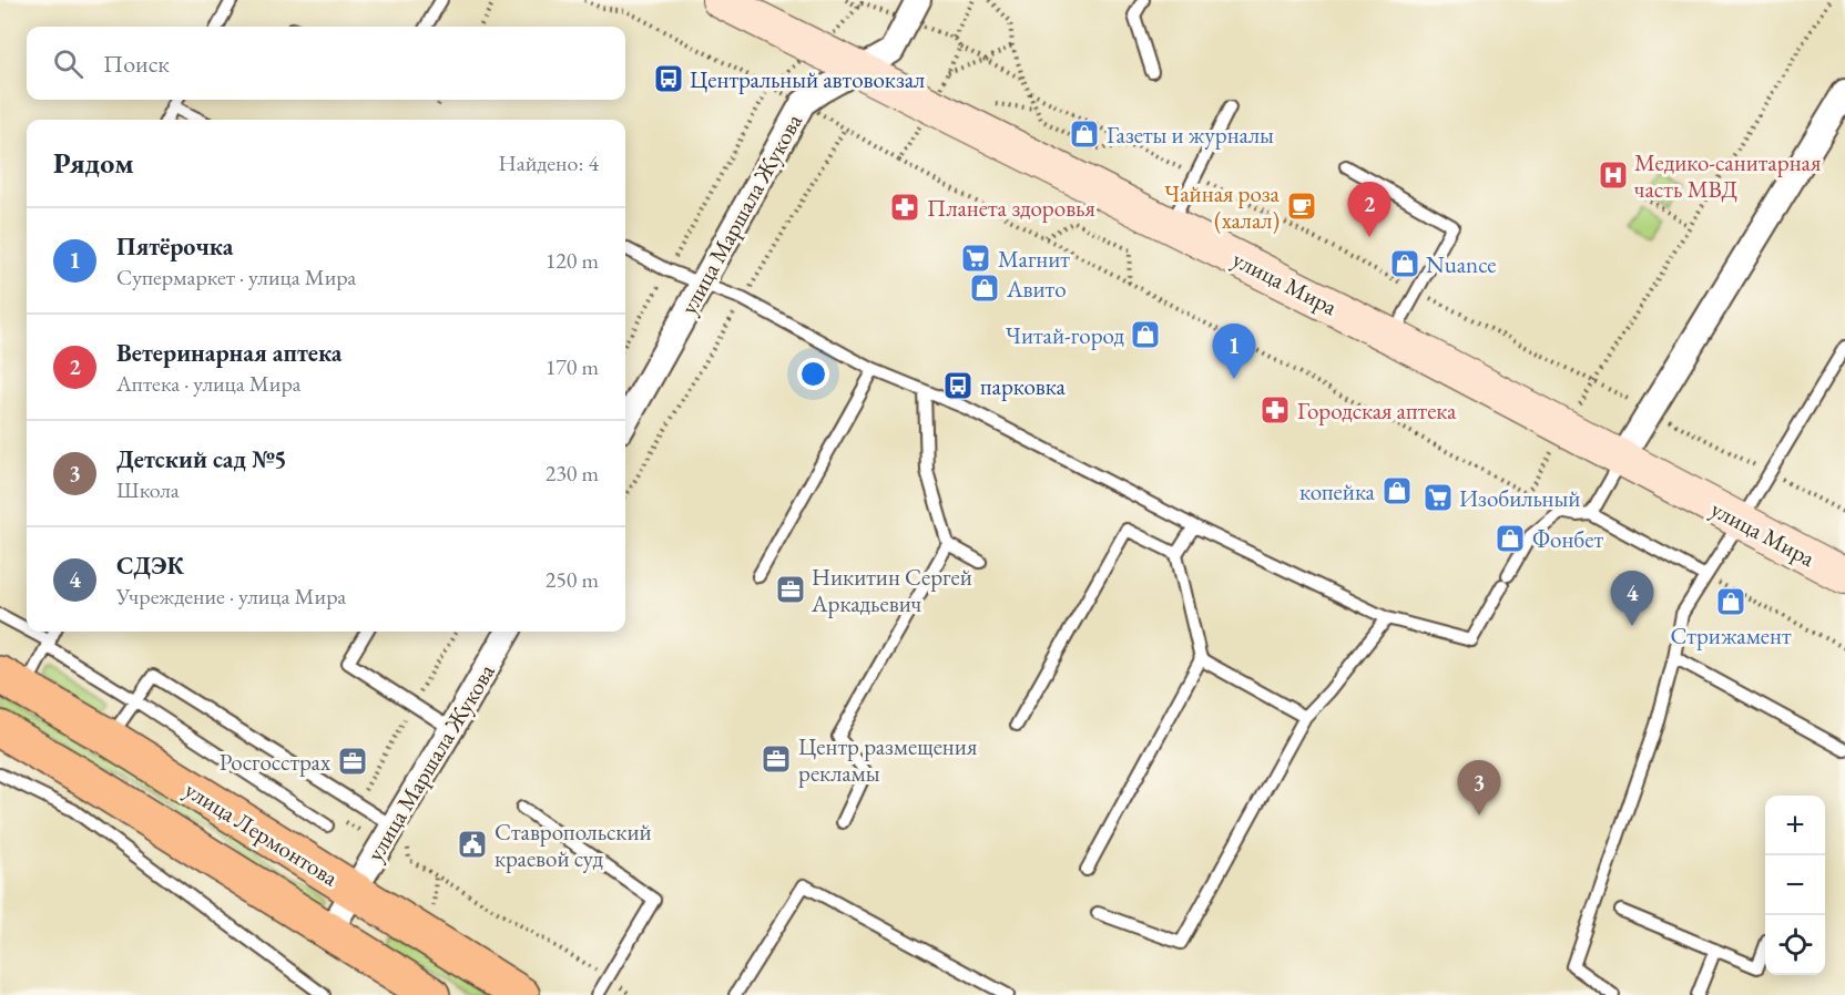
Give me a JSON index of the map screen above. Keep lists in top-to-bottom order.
{
  "streets": {
    "main road": ["улица Мира", "улица Лермонтова"],
    "street": ["улица Маршала Жукова"]
  },
  "crossings": [
    ["улица Маршала Жукова", "улица Мира"],
    ["улица Маршала Жукова", "улица Лермонтова"]
  ],
  "places": {
    "bus stop": ["Центральный автовокзал", "парковка"],
    "shop": [
      "Газеты и журналы",
      "Nuance",
      "Авито",
      "Читай-город",
      "копейка",
      "Фонбет",
      "Стрижамент"
    ],
    "hospital": ["Медико-санитарная часть МВД"],
    "cafe": ["Чайная роза (халал)"],
    "pharmacy": ["Планета здоровья", "Городская аптека"],
    "supermarket": ["Магнит", "Изобильный"],
    "office": ["Никитин Сергей Аркадьевич", "Центр размещения рекламы", "Росгосстрах"],
    "public building": ["Ставропольский краевой суд"]
  },
  "page": {
    "search": "Поиск",
    "heading": ["Рядом", "Найдено: 4"],
    "pins": [
      "2",
      "1",
      "4",
      "3"
    ],
    "list": [
      {
        "mark": "1",
        "name": "Пятёрочка",
        "note": "Супермаркет · улица Мира",
        "value": "120 m"
      },
      {
        "mark": "2",
        "name": "Ветеринарная аптека",
        "note": "Аптека · улица Мира",
        "value": "170 m"
      },
      {
        "mark": "3",
        "name": "Детский сад №5",
        "note": "Школа",
        "value": "230 m"
      },
      {
        "mark": "4",
        "name": "СДЭК",
        "note": "Учреждение · улица Мира",
        "value": "250 m"
      }
    ],
    "map_buttons": ["+", "−"]
  }
}
